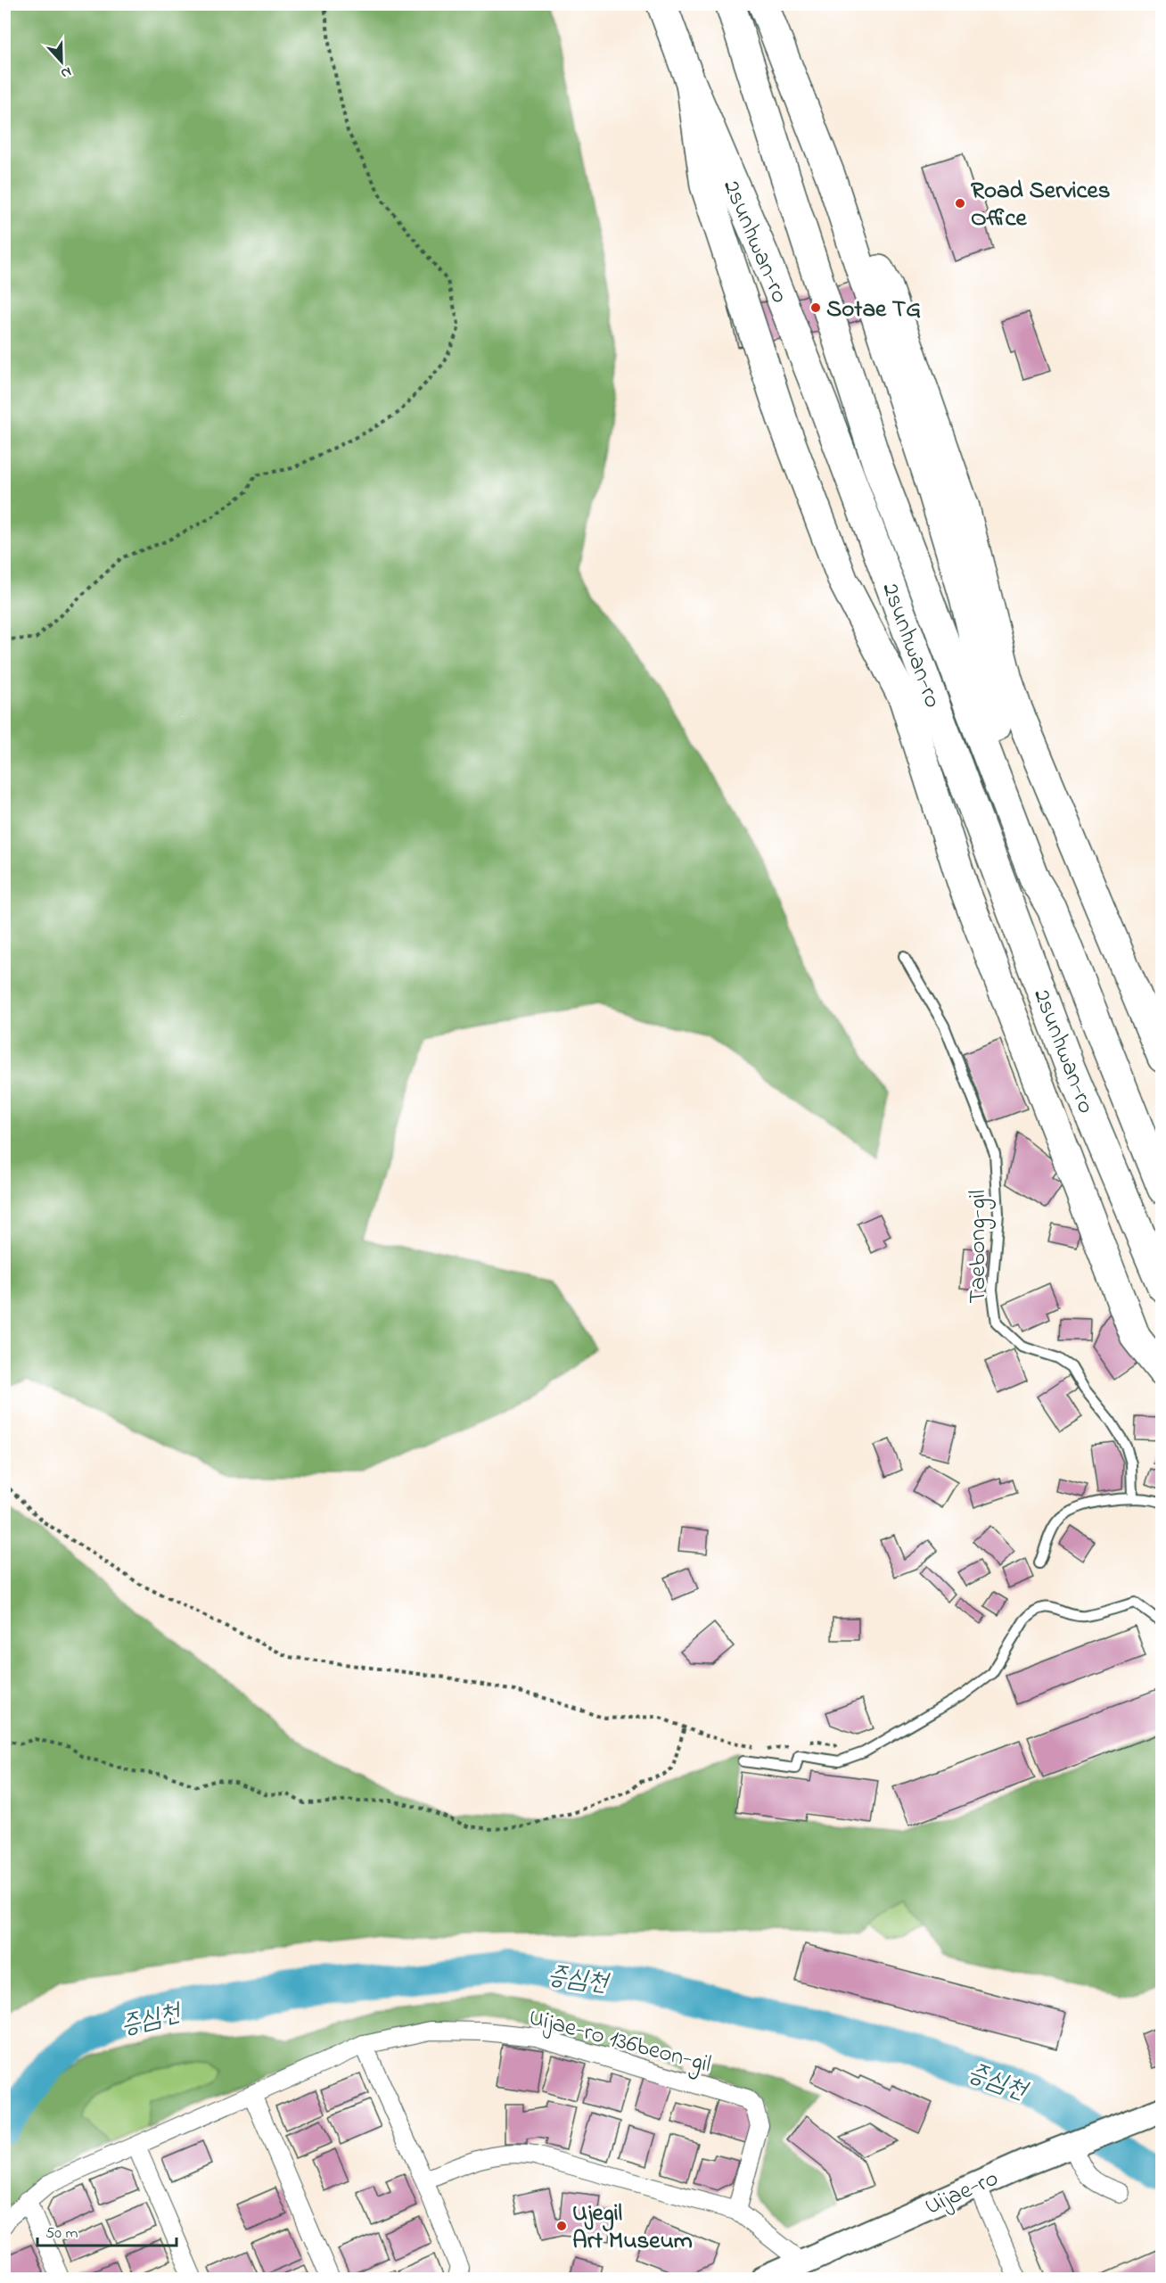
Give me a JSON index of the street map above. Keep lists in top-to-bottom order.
{
  "streets": {
    "highway": ["2sunhwan-ro"],
    "main road": ["Uijae-ro"],
    "street": ["Uijae-ro 136beon-gil"],
    "lane": ["Taebong-gil"]
  },
  "water": ["증심천"],
  "places": ["Road Services Office", "Sotae TG", "Ujegil Art Museum"],
  "scale_bar": "50 m",
  "north": "bottom"
}
